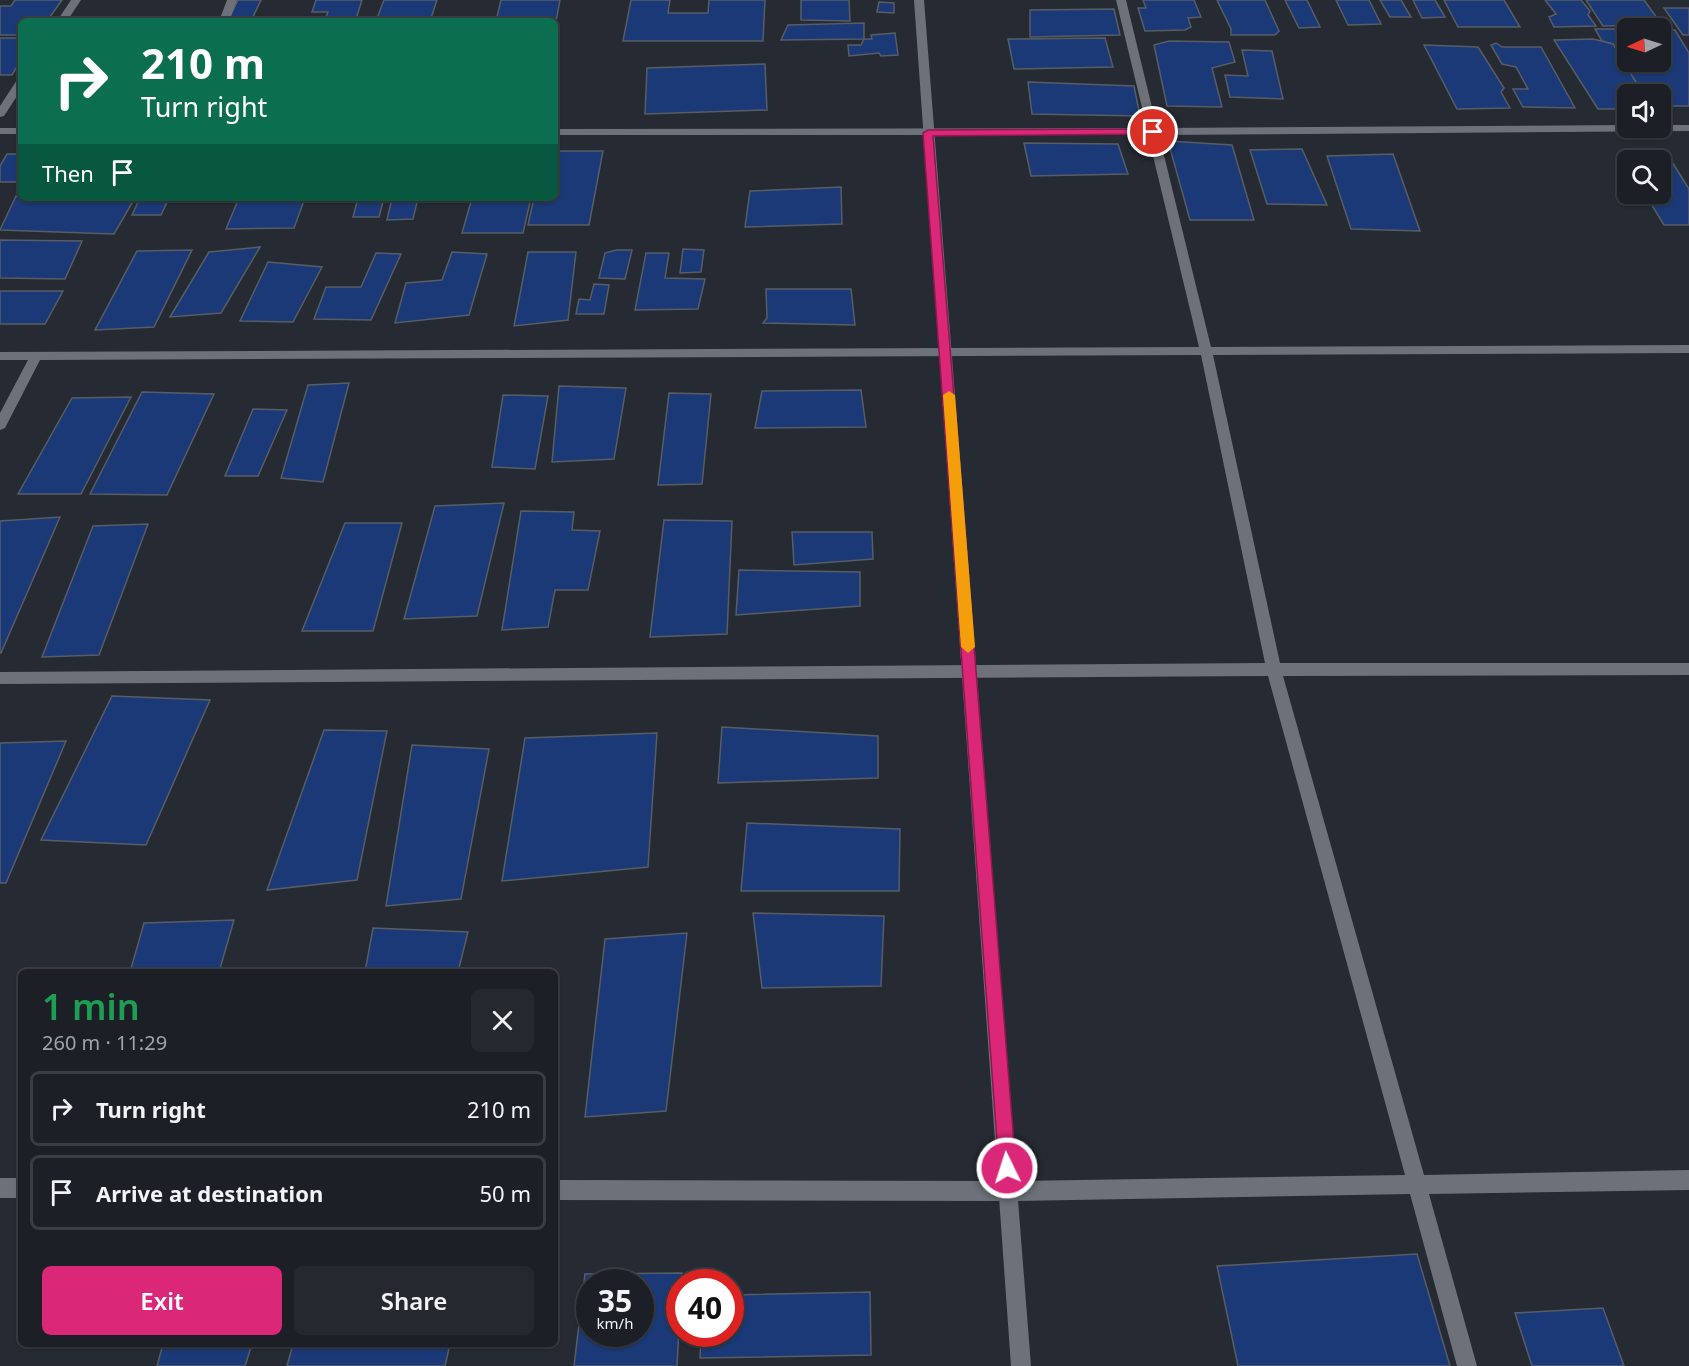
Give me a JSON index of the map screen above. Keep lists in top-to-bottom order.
{
  "north": "left",
  "page": {
    "turn": ["210 m", "Turn right"],
    "then": "Then",
    "heading": ["1 min", "260 m · 11:29"],
    "list": [
      {
        "name": "Turn right",
        "value": "210 m"
      },
      {
        "name": "Arrive at destination",
        "value": "50 m"
      }
    ],
    "buttons": ["Exit", "Share"],
    "speed": "35 km/h",
    "limit": "40"
  }
}
